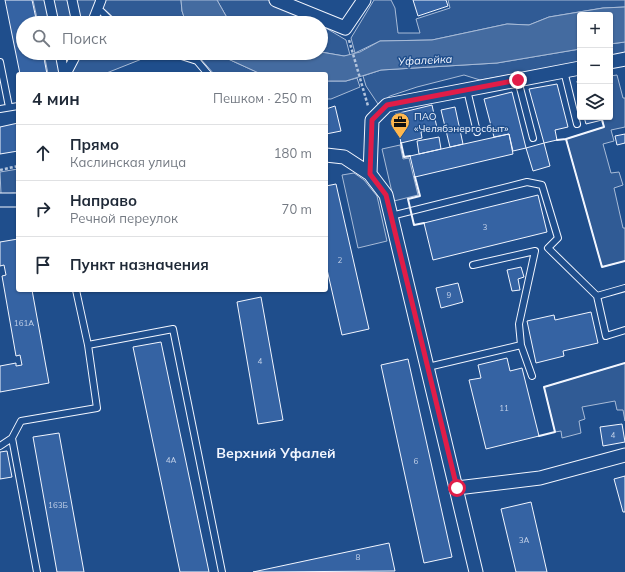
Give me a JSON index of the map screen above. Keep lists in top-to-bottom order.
{
  "districts": ["Верхний Уфалей"],
  "water": ["Уфалейка"],
  "places": {
    "office": ["ПАО «Челябэнергосбыт»"]
  },
  "house_numbers": [
    "3",
    "2",
    "9",
    "161А",
    "4",
    "11",
    "4",
    "4А",
    "6",
    "163Б",
    "3А",
    "8"
  ],
  "page": {
    "map_buttons": ["+", "−"],
    "search": "Поиск",
    "heading": ["4 мин", "Пешком · 250 m"],
    "list": [
      ["Прямо", "Каслинская улица", "180 m"],
      ["Направо", "Речной переулок", "70 m"],
      "Пункт назначения"
    ]
  }
}
